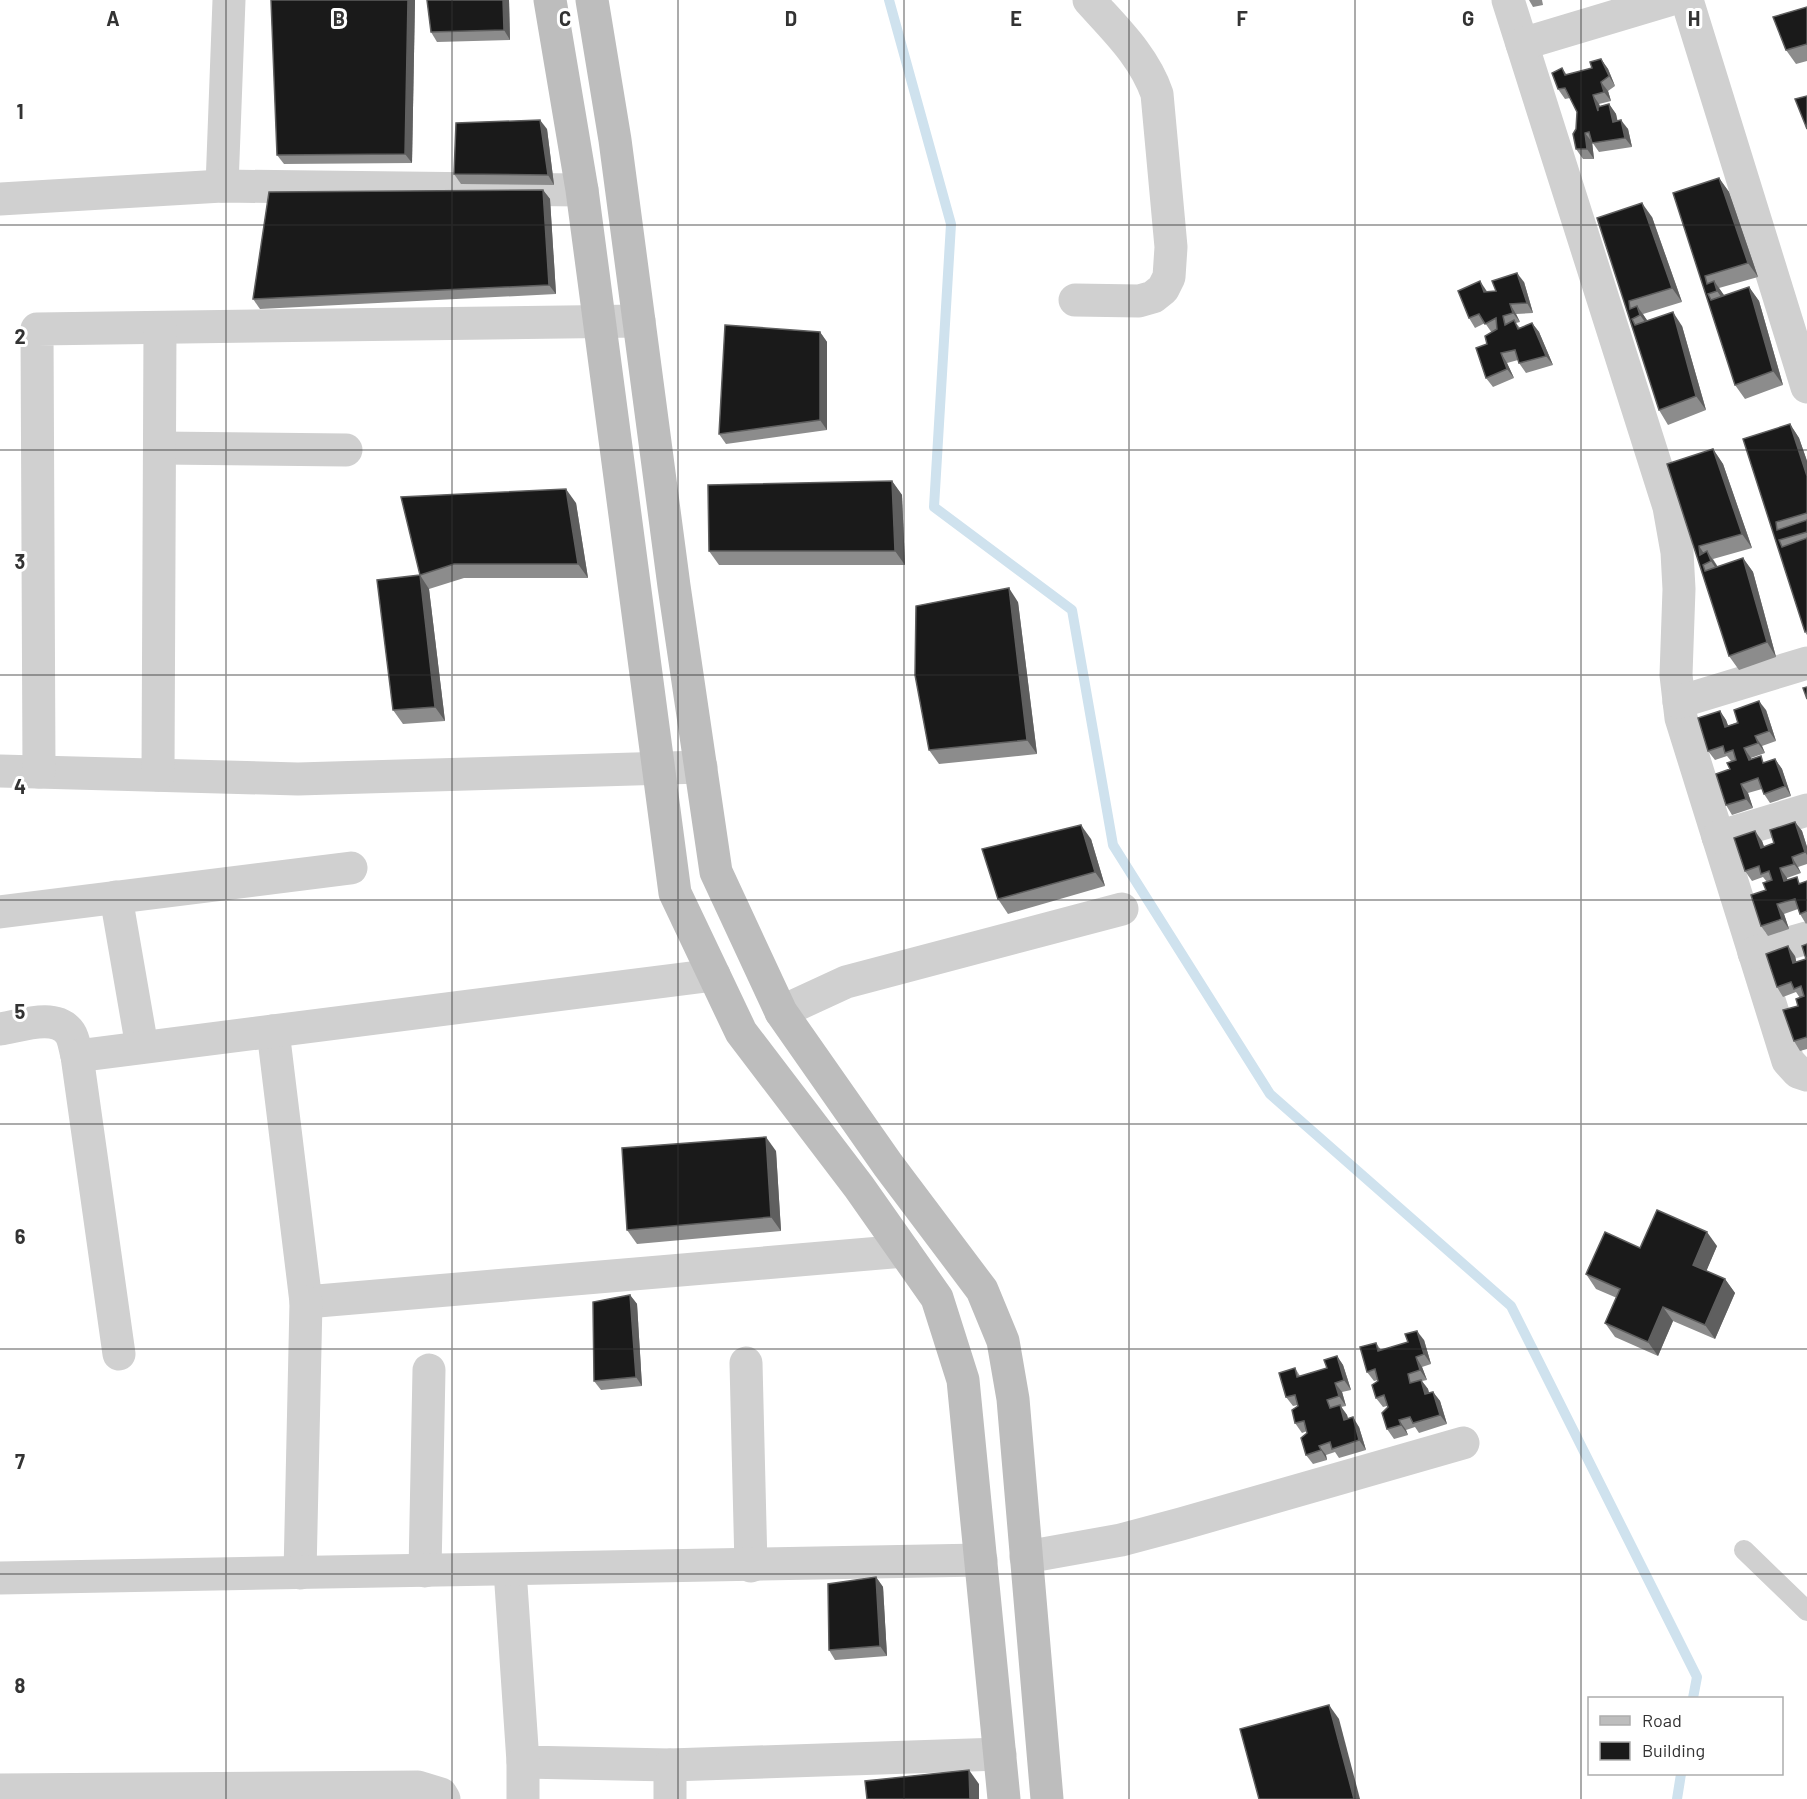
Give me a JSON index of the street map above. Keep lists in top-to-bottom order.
{
  "legend": ["Road", "Building"],
  "grid": {
    "columns": [
      "A",
      "B",
      "C",
      "D",
      "E",
      "F",
      "G",
      "H"
    ],
    "rows": [
      "1",
      "2",
      "3",
      "4",
      "5",
      "6",
      "7",
      "8"
    ]
  }
}
